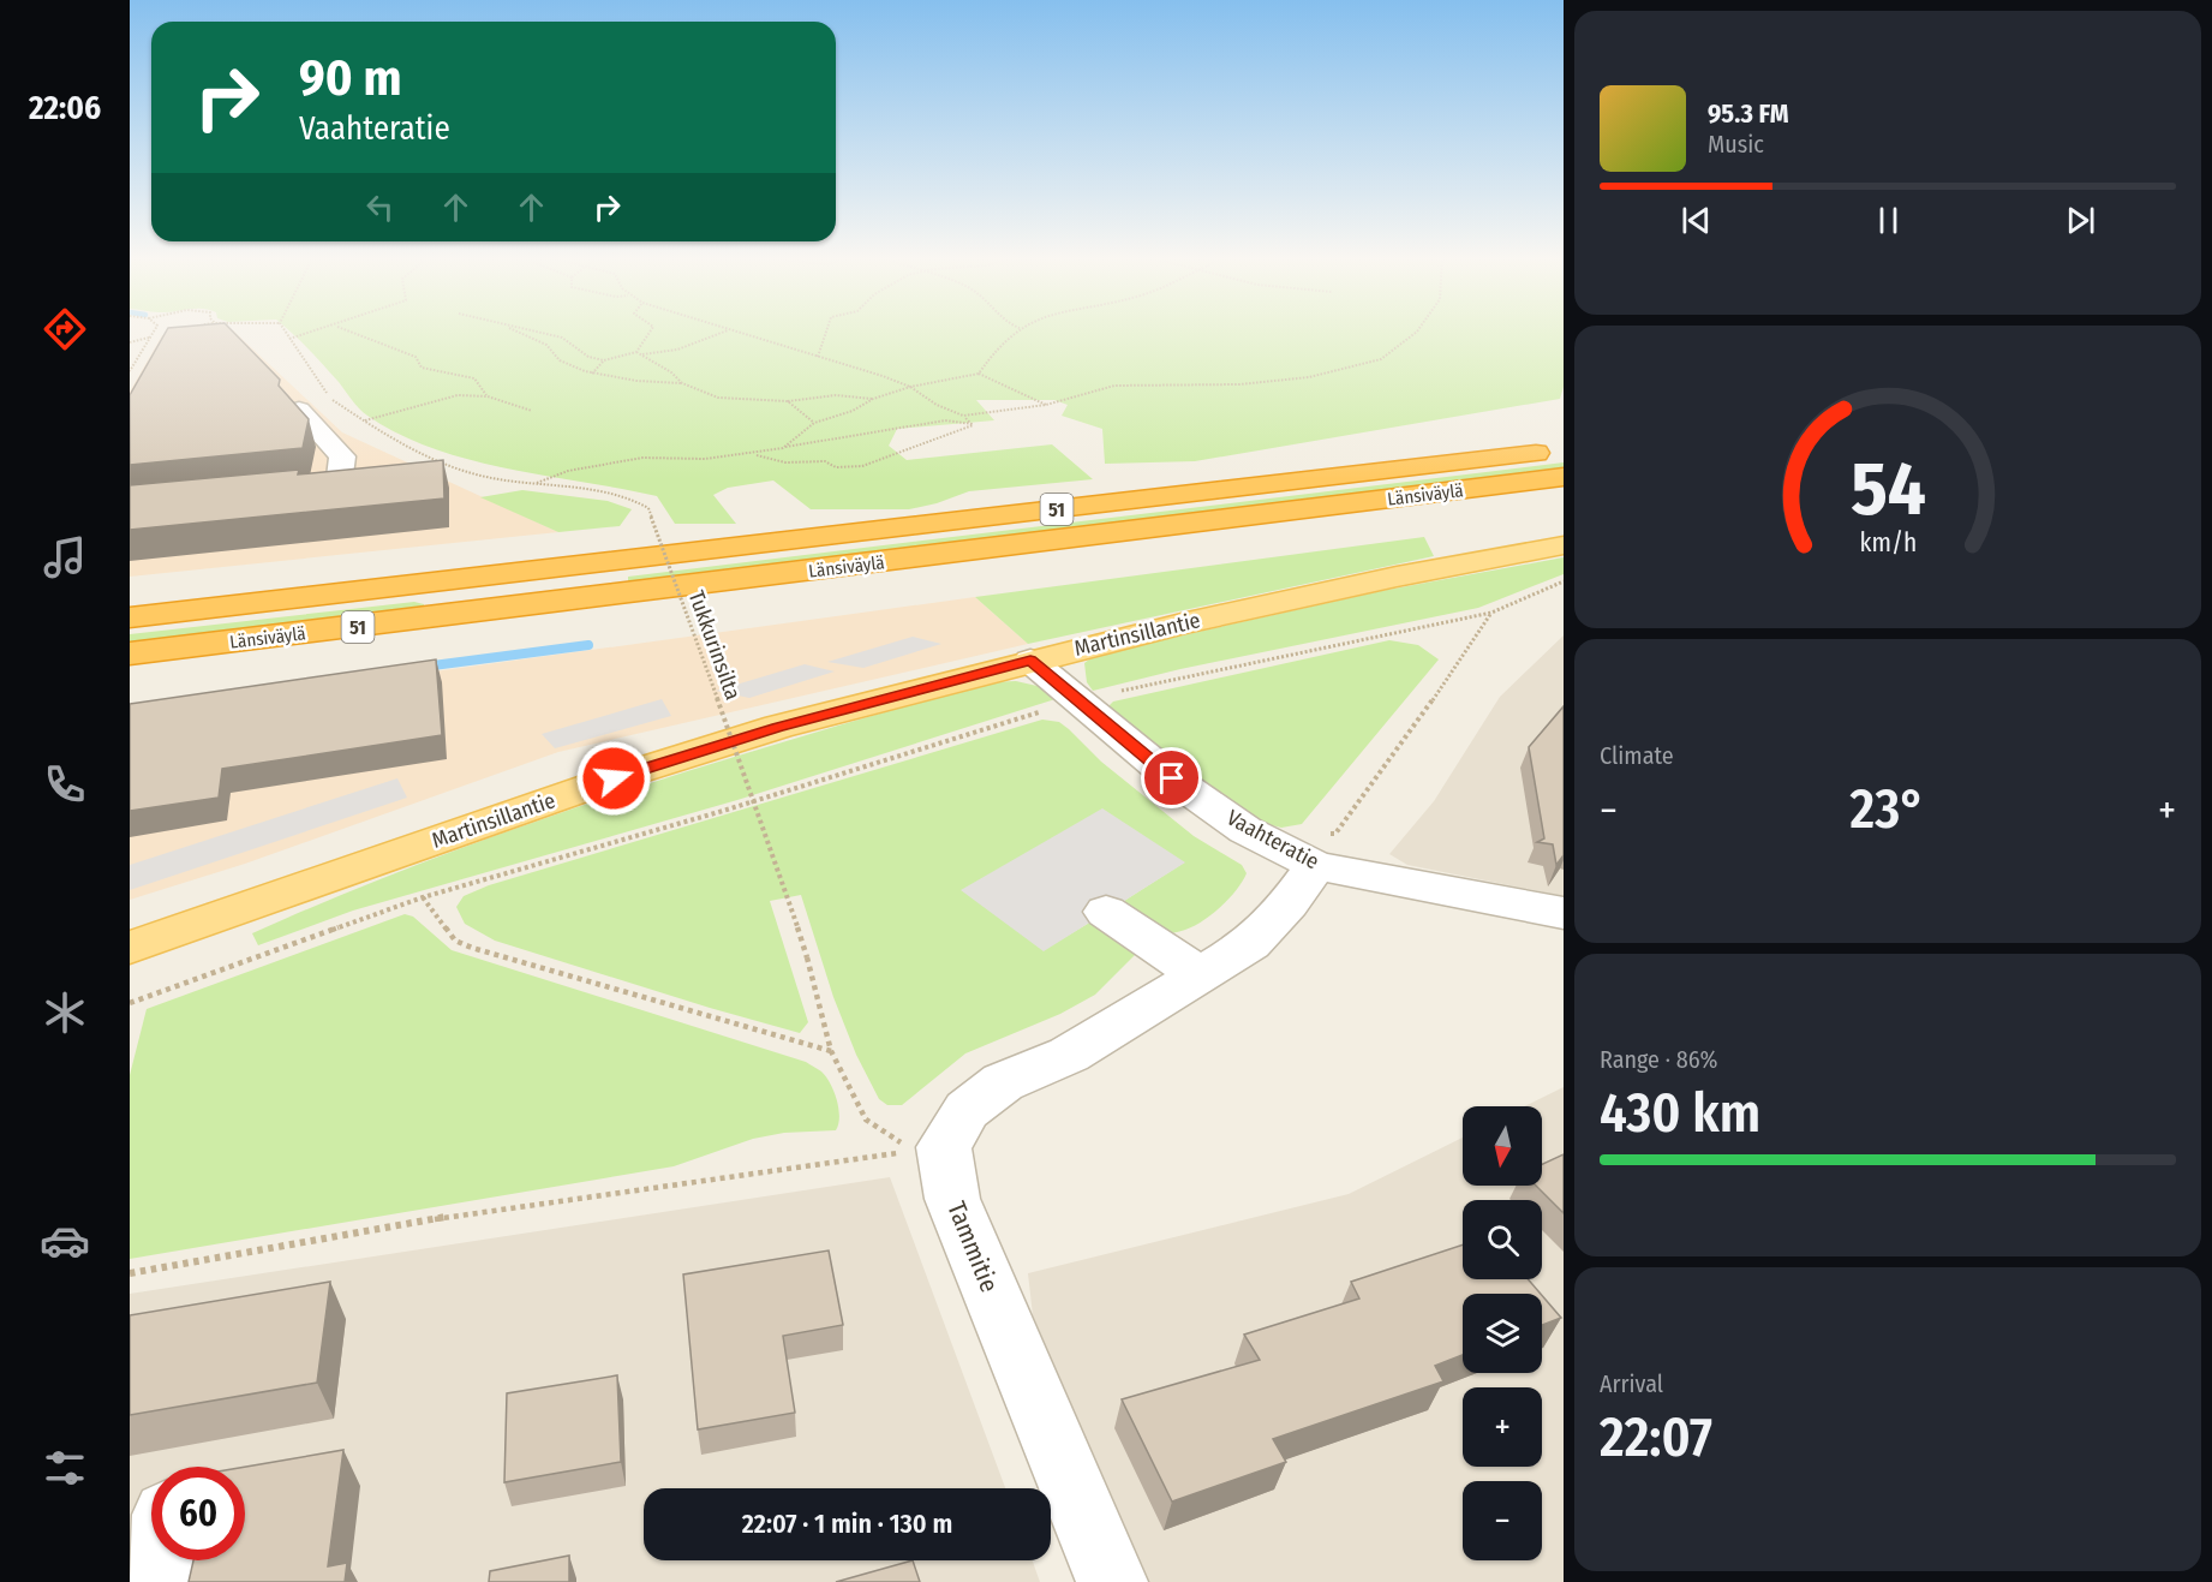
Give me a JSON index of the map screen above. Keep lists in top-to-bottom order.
{
  "streets": {
    "highway": ["Länsiväylä", "51"],
    "main road": ["Martinsillantie"],
    "street": ["Vaahteratie", "Tammitie"],
    "path": ["Tukkurinsilta"]
  },
  "crossings": [
    ["Martinsillantie", "Vaahteratie"],
    ["Tukkurinsilta", "Tammitie"]
  ],
  "north": "bottom",
  "page": {
    "tabs": "22:06",
    "turn": ["90 m", "Vaahteratie"],
    "song": ["95.3 FM", "Music"],
    "tile": [
      "Climate",
      ["Range · 86%", "430 km"],
      ["Arrival", "22:07"]
    ],
    "heat": ["−", "23°", "+"],
    "map_buttons": ["+", "−"],
    "limit": "60",
    "trip": "22:07 · 1 min · 130 m",
    "gauge": ["54", "km/h"]
  }
}
